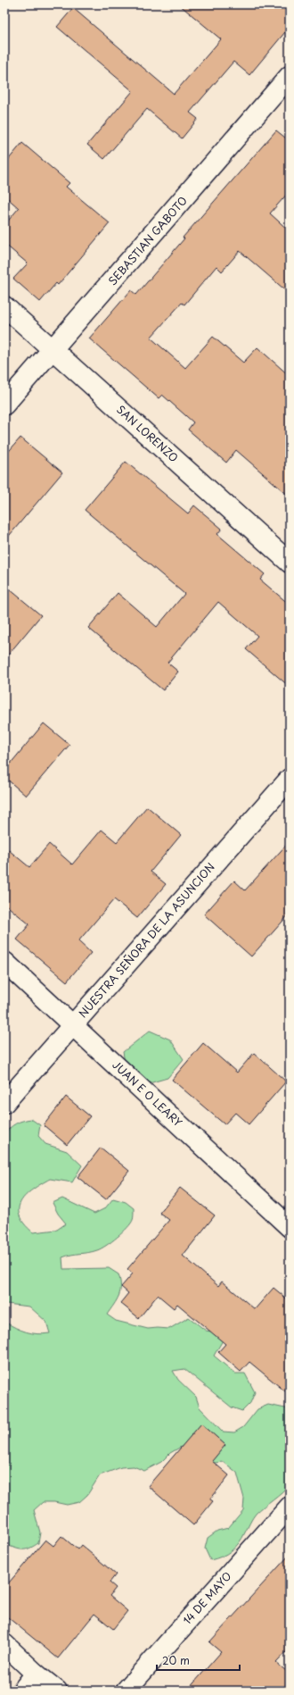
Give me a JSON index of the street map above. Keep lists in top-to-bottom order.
{
  "streets": {
    "street": [
      "SEBASTIAN GABOTO",
      "SAN LORENZO",
      "NUESTRA SEÑORA DE LA ASUNCION",
      "JUAN E O LEARY",
      "14 DE MAYO"
    ]
  },
  "crossings": [
    ["SEBASTIAN GABOTO", "SAN LORENZO"],
    ["NUESTRA SEÑORA DE LA ASUNCION", "JUAN E O LEARY"]
  ],
  "scale_bar": "20 m"
}
